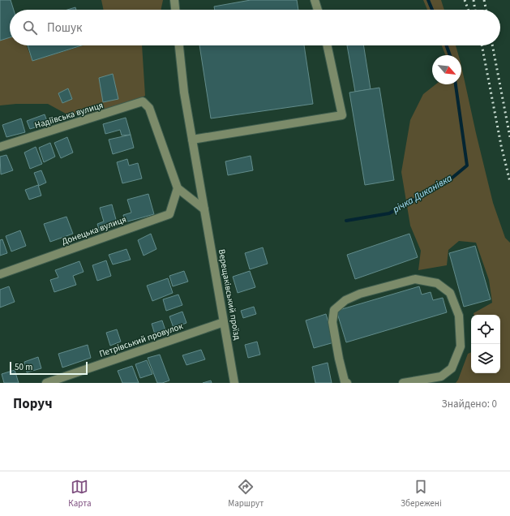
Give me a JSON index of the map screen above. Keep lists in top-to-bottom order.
{
  "streets": {
    "street": [
      "Надіївська вулиця",
      "Донецька вулиця",
      "Верещаківський проїзд",
      "Петрівський провулок"
    ]
  },
  "crossings": [
    ["Надіївська вулиця", "Донецька вулиця"],
    ["Верещаківський проїзд", "Петрівський провулок"]
  ],
  "water": ["річка Диканівка"],
  "scale_bar": "50 m",
  "north": "bottom right",
  "page": {
    "search": "Пошук",
    "scale": "50 m",
    "heading": ["Поруч", "Знайдено: 0"],
    "nav": ["Карта", "Маршрут", "Збережені"]
  }
}
